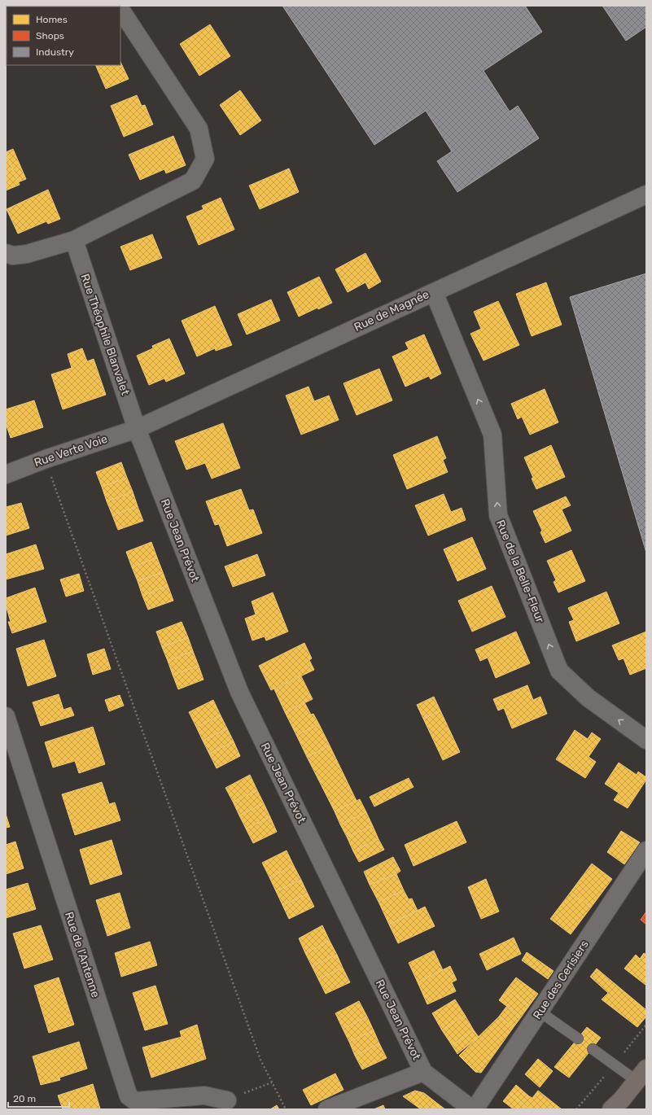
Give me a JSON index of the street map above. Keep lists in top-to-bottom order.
{
  "streets": {
    "street": [
      "Rue de Magnée",
      "Rue Théophile Blanvalet",
      "Rue Verte Voie",
      "Rue Jean Prévot",
      "Rue de la Belle-Fleur",
      "Rue de l'Antenne",
      "Rue des Cerisiers"
    ]
  },
  "crossings": [
    ["Rue de Magnée", "Rue Théophile Blanvalet"],
    ["Rue de Magnée", "Rue Verte Voie"],
    ["Rue de Magnée", "Rue Jean Prévot"],
    ["Rue de Magnée", "Rue de la Belle-Fleur"],
    ["Rue Théophile Blanvalet", "Rue Verte Voie"],
    ["Rue Théophile Blanvalet", "Rue Jean Prévot"],
    ["Rue Verte Voie", "Rue Jean Prévot"],
    ["Rue Jean Prévot", "Rue des Cerisiers"]
  ],
  "one_way": ["Rue de la Belle-Fleur"],
  "legend": ["Homes", "Shops", "Industry"],
  "scale_bar": "20 m"
}
